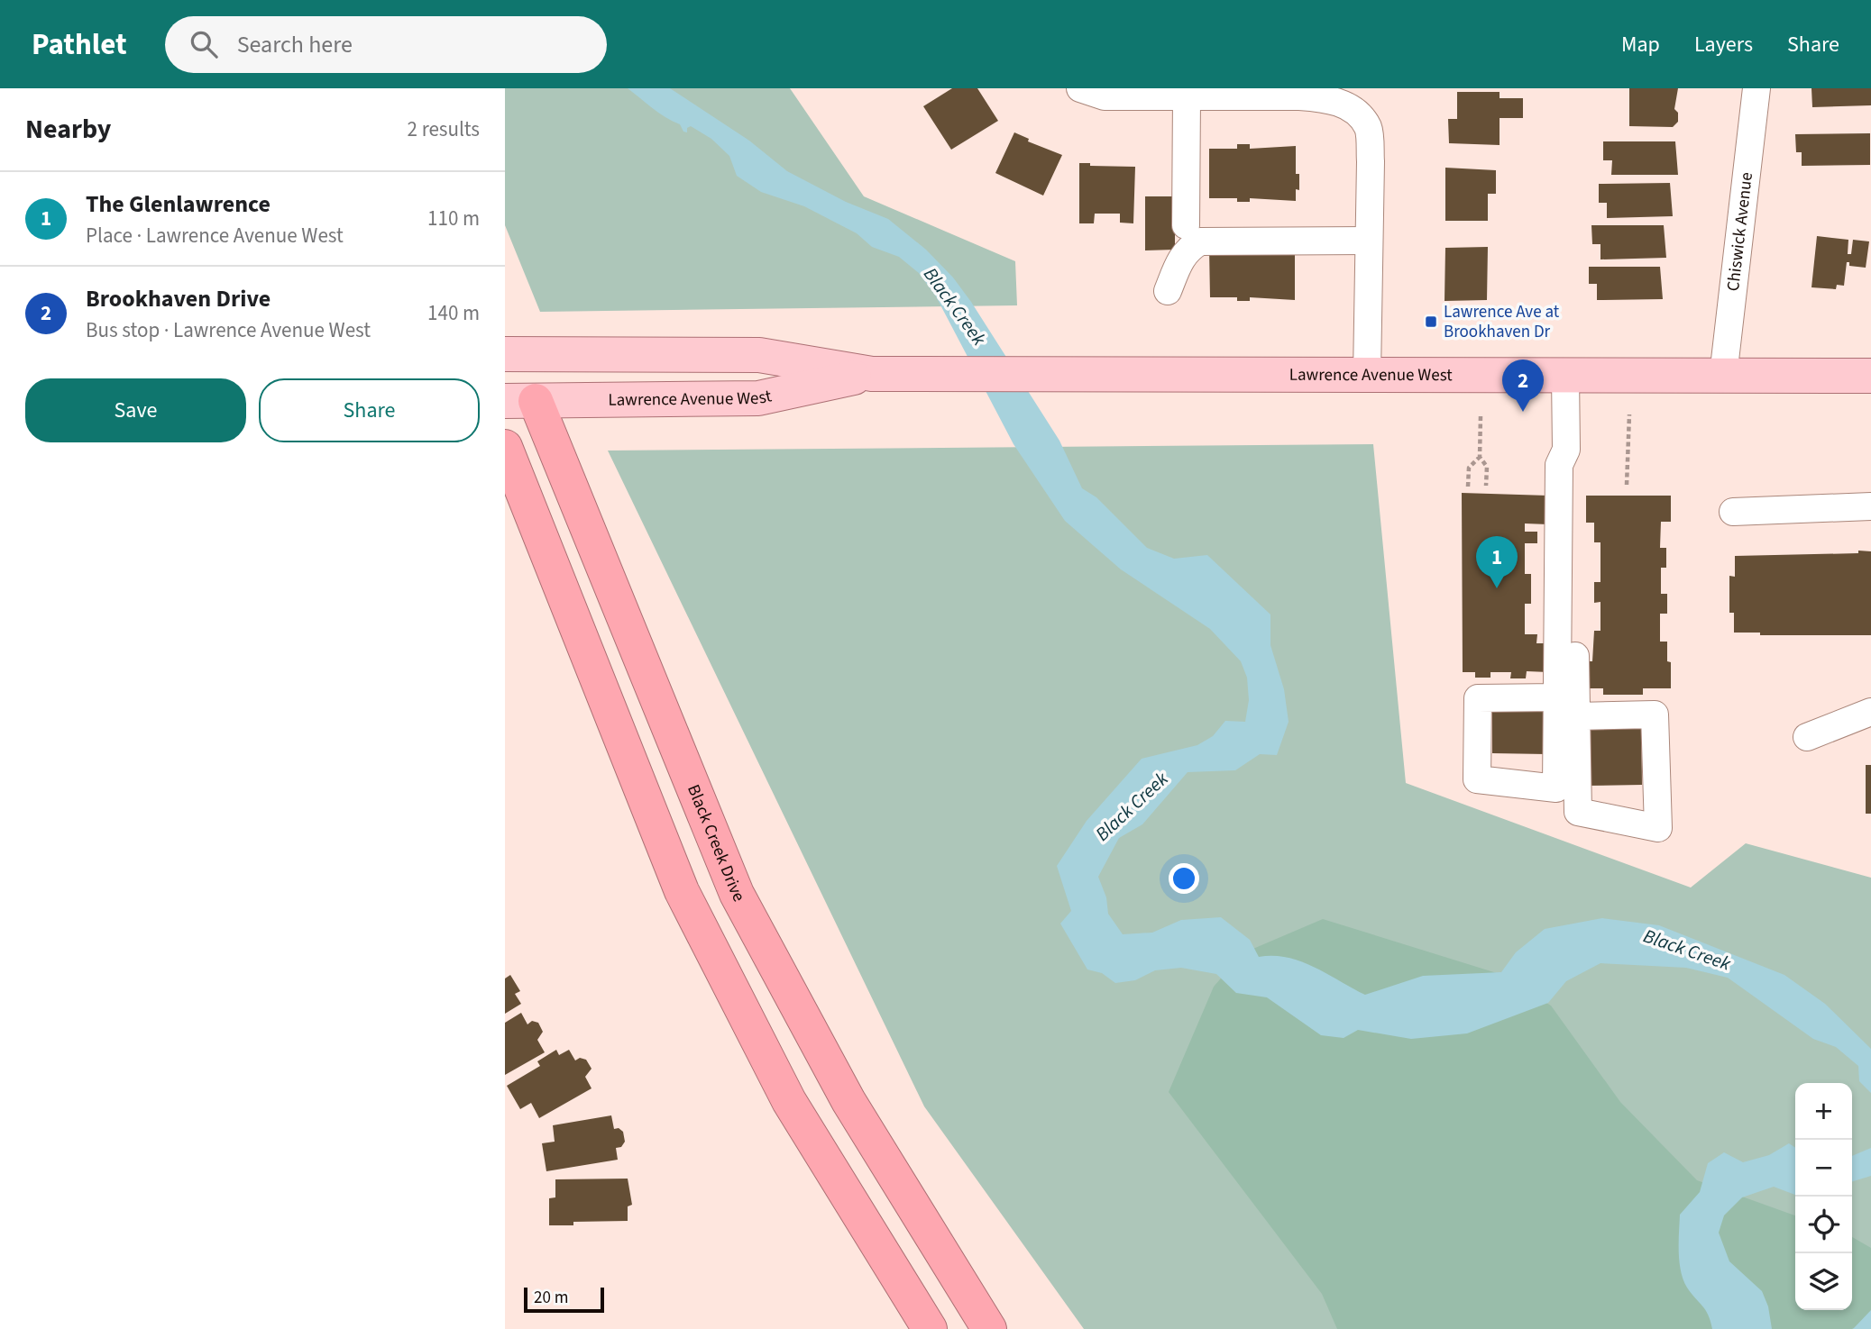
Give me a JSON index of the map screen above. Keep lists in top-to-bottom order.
{
  "streets": {
    "highway": ["Black Creek Drive"],
    "main road": ["Lawrence Avenue West"],
    "street": ["Chiswick Avenue"]
  },
  "crossings": [
    ["Chiswick Avenue", "Lawrence Avenue West"],
    ["Lawrence Avenue West", "Black Creek Drive"]
  ],
  "water": ["Black Creek"],
  "places": {
    "transit": ["Lawrence Ave at Brookhaven Dr"]
  },
  "scale_bar": "20 m",
  "page": {
    "header": "Pathlet",
    "search": "Search here",
    "nav": ["Map", "Layers", "Share"],
    "heading": ["Nearby", "2 results"],
    "list": [
      {
        "mark": "1",
        "name": "The Glenlawrence",
        "note": "Place · Lawrence Avenue West",
        "value": "110 m"
      },
      {
        "mark": "2",
        "name": "Brookhaven Drive",
        "note": "Bus stop · Lawrence Avenue West",
        "value": "140 m"
      }
    ],
    "buttons": ["Save", "Share"],
    "pins": ["2", "1"],
    "map_buttons": ["+", "−"],
    "scale": "20 m"
  }
}
